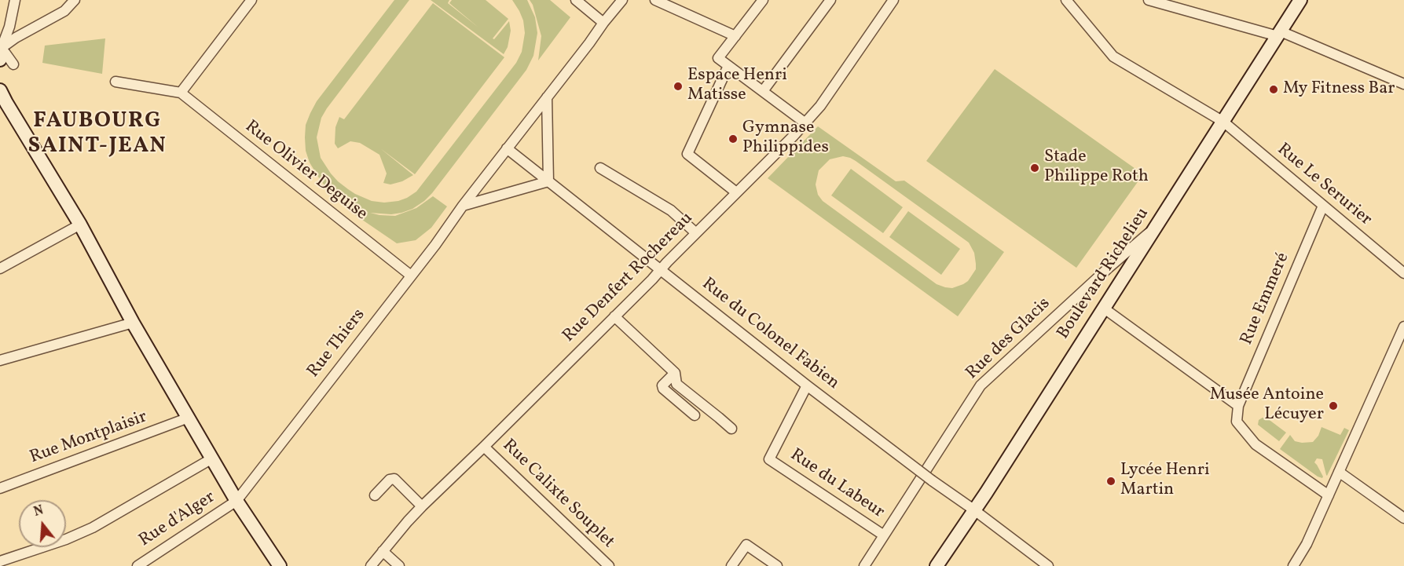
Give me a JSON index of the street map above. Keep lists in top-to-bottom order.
{
  "streets": {
    "main road": ["Boulevard Richelieu"],
    "street": [
      "Rue Olivier Deguise",
      "Rue Le Serurier",
      "Rue Denfert Rochereau",
      "Rue Emmeré",
      "Rue du Colonel Fabien",
      "Rue des Glacis",
      "Rue Thiers",
      "Rue Montplaisir",
      "Rue du Labeur",
      "Rue Calixte Souplet",
      "Rue d'Alger"
    ]
  },
  "crossings": [
    ["Rue Olivier Deguise", "Rue Thiers"],
    ["Rue Le Serurier", "Boulevard Richelieu"],
    ["Rue Le Serurier", "Rue Emmeré"],
    ["Boulevard Richelieu", "Rue du Colonel Fabien"],
    ["Boulevard Richelieu", "Rue des Glacis"],
    ["Rue Denfert Rochereau", "Rue du Colonel Fabien"],
    ["Rue Denfert Rochereau", "Rue Calixte Souplet"],
    ["Rue du Colonel Fabien", "Rue Thiers"],
    ["Rue du Colonel Fabien", "Rue du Labeur"],
    ["Rue des Glacis", "Rue du Labeur"],
    ["Rue Thiers", "Rue d'Alger"]
  ],
  "districts": ["FAUBOURG SAINT-JEAN"],
  "places": [
    "Espace Henri Matisse",
    "My Fitness Bar",
    "Gymnase Philippides",
    "Stade Philippe Roth",
    "Musée Antoine Lécuyer",
    "Lycée Henri Martin"
  ],
  "north": "top"
}
